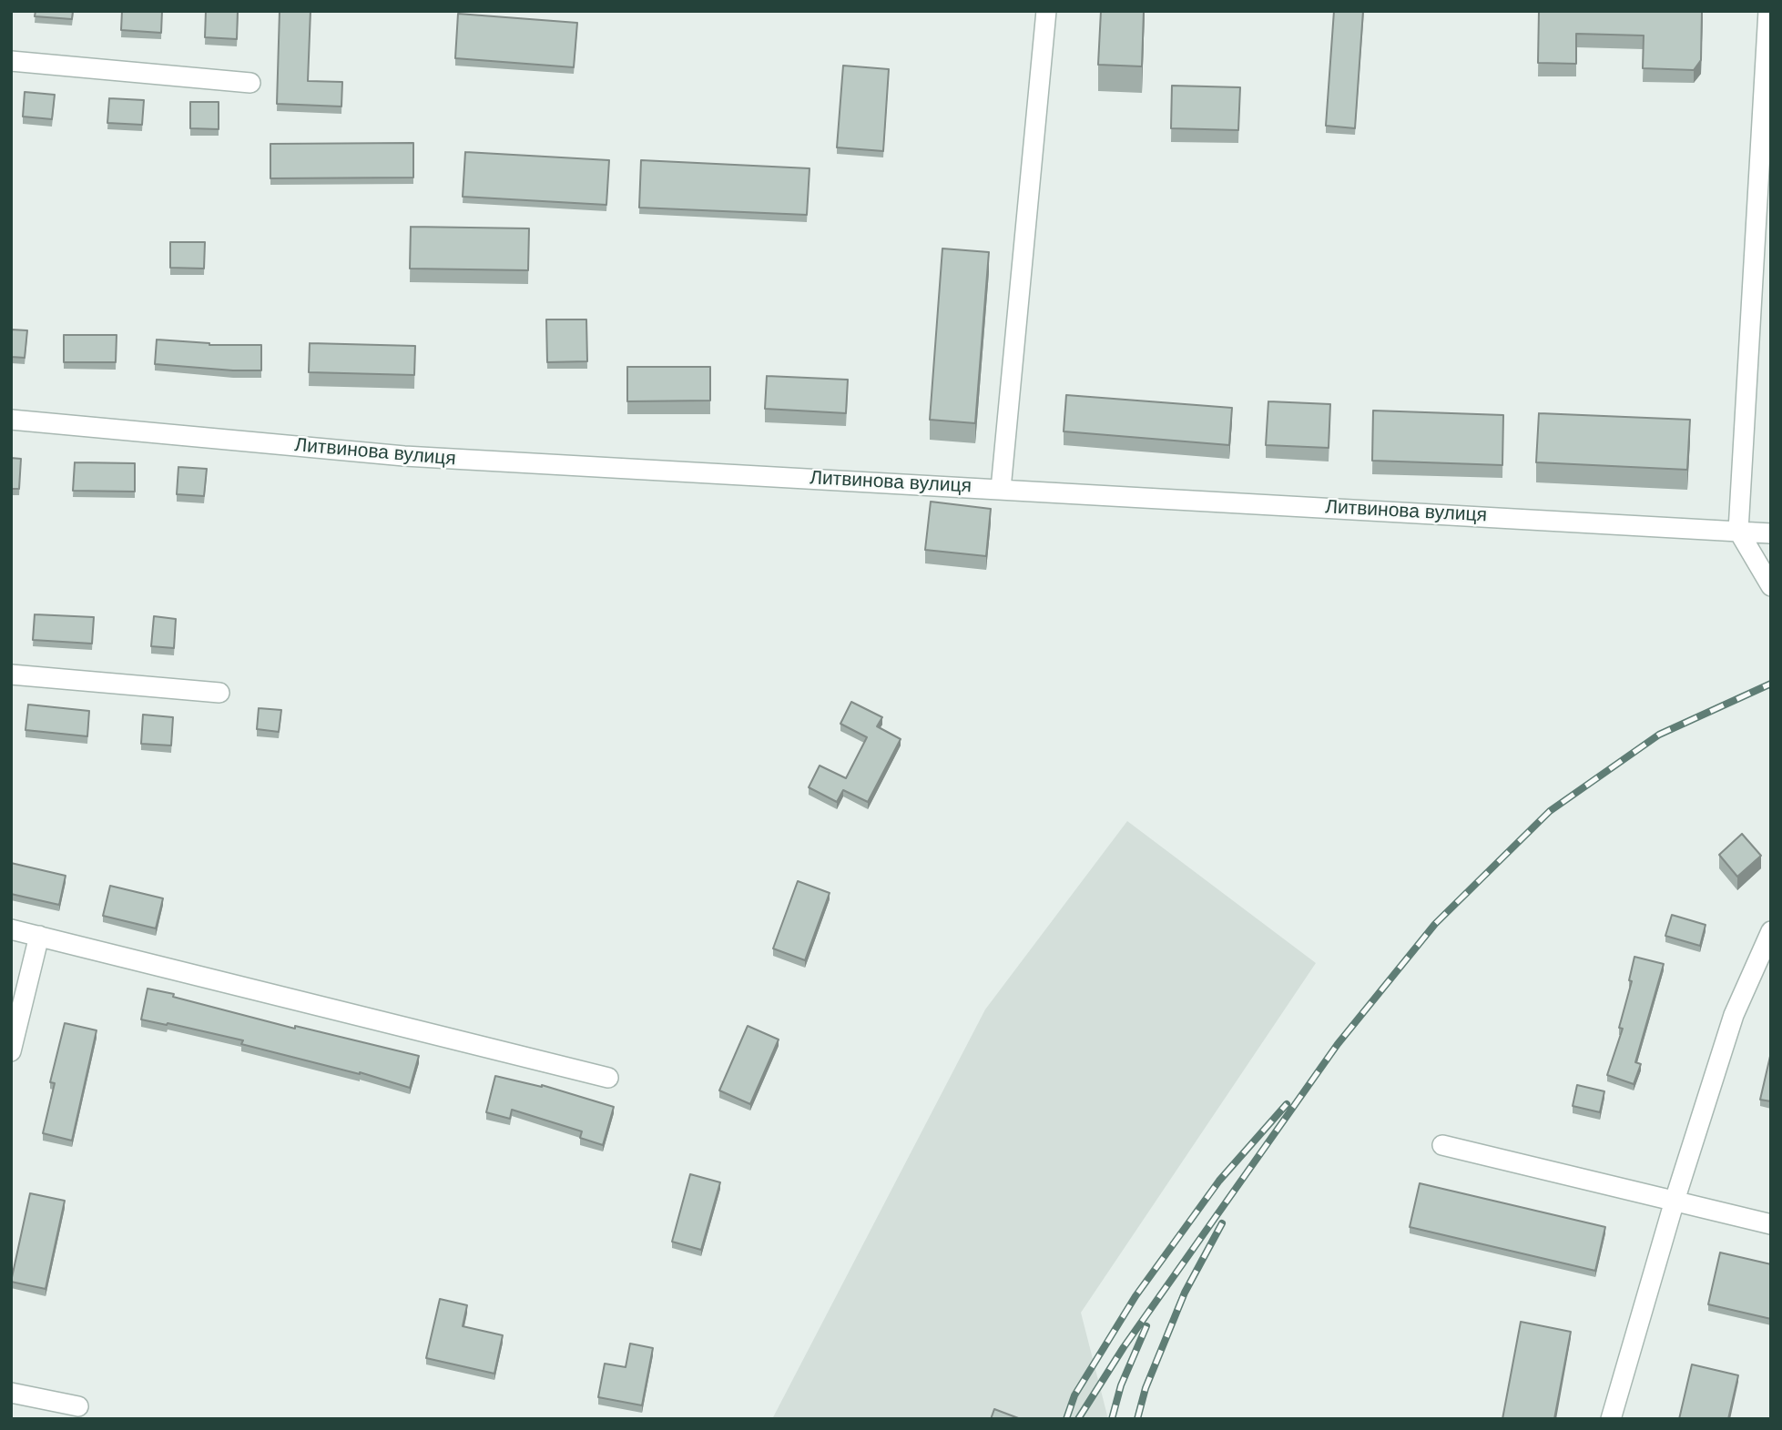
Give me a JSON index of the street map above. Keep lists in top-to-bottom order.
{
  "streets": {
    "street": ["Литвинова вулиця"]
  }
}
